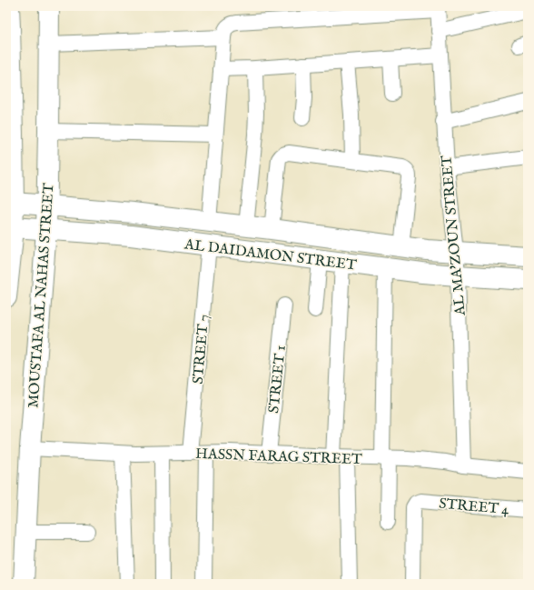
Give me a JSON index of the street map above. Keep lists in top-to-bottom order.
{
  "streets": {
    "street": [
      "AL MA'ZOUN STREET",
      "AL DAIDAMON STREET",
      "MOUSTAFA AL NAHAS STREET",
      "STREET 7",
      "STREET 1",
      "HASSN FARAG STREET",
      "STREET 4"
    ]
  },
  "crossings": [
    ["AL MA'ZOUN STREET", "AL DAIDAMON STREET"],
    ["AL MA'ZOUN STREET", "HASSN FARAG STREET"],
    ["AL DAIDAMON STREET", "MOUSTAFA AL NAHAS STREET"],
    ["AL DAIDAMON STREET", "STREET 7"],
    ["MOUSTAFA AL NAHAS STREET", "HASSN FARAG STREET"],
    ["STREET 7", "HASSN FARAG STREET"],
    ["STREET 1", "HASSN FARAG STREET"]
  ]
}
